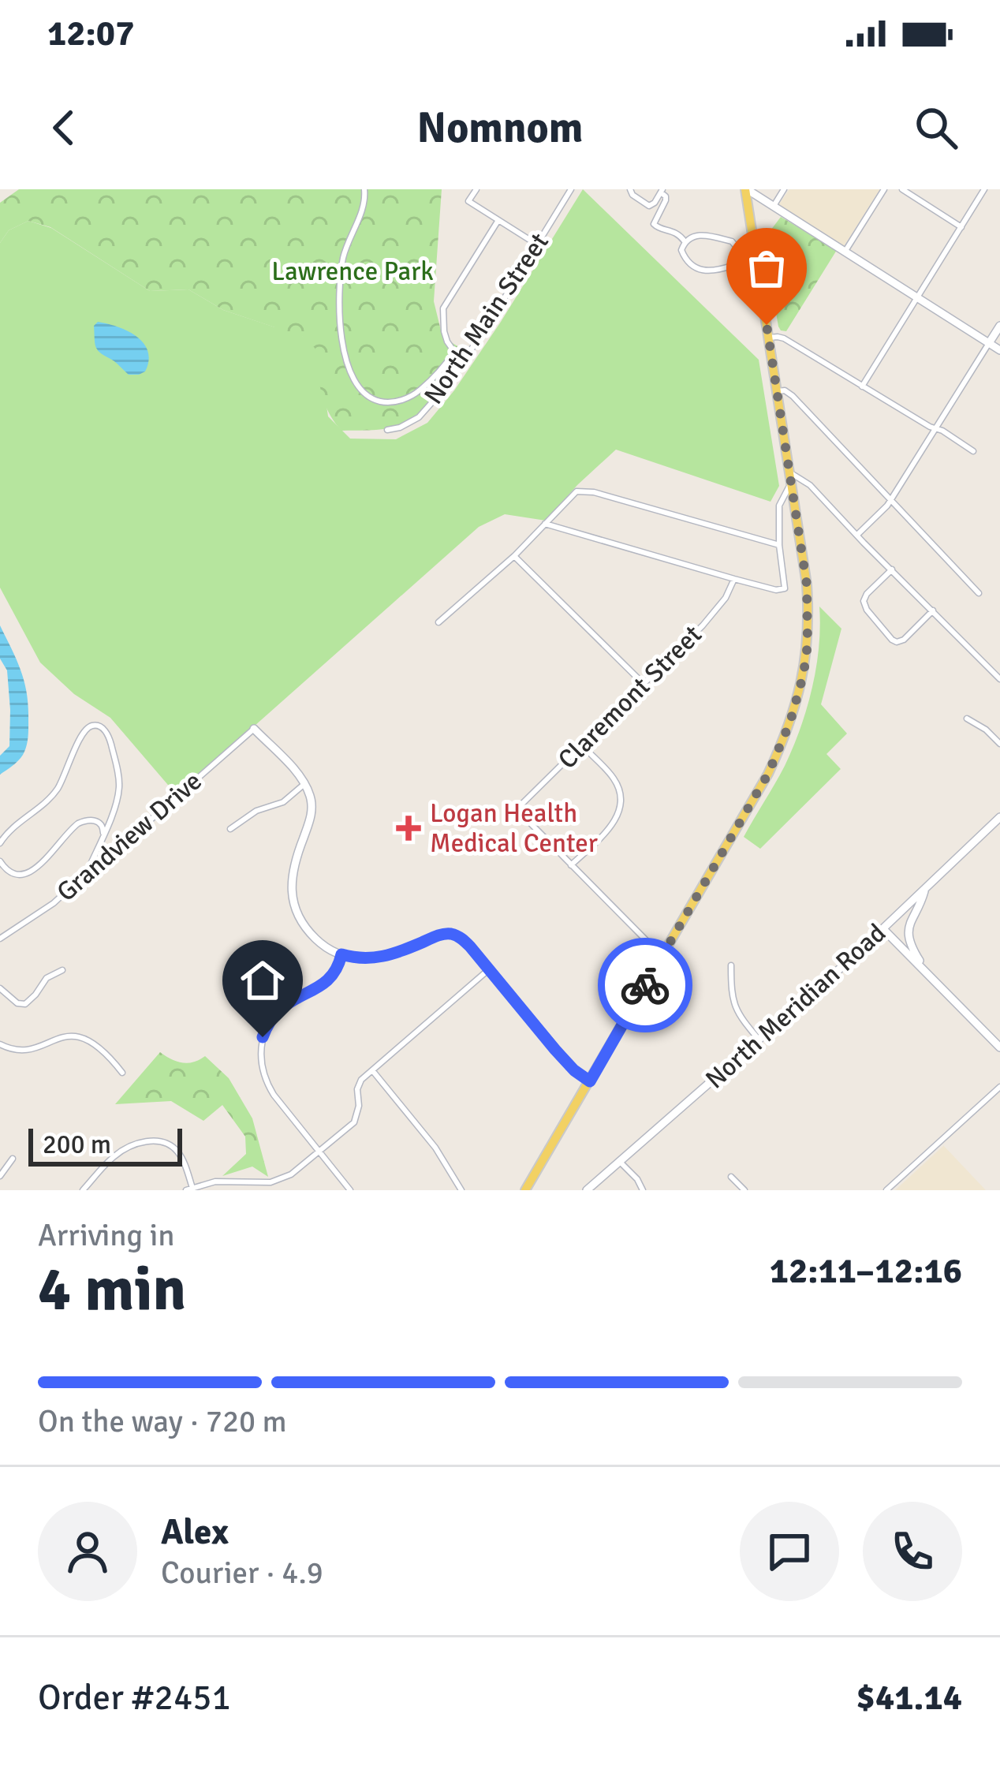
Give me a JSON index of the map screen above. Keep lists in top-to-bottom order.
{
  "streets": {
    "street": [
      "North Main Street",
      "Claremont Street",
      "Grandview Drive",
      "North Meridian Road"
    ]
  },
  "parks": ["Lawrence Park"],
  "places": {
    "health": ["Logan Health Medical Center"]
  },
  "scale_bar": "200 m",
  "page": {
    "status": "12:07",
    "header": "Nomnom",
    "scale": "200 m",
    "heading": ["4 min", "Arriving in", "12:11–12:16"],
    "panel": [
      "Alex",
      "Courier · 4.9",
      "Order #2451",
      "$41.14"
    ],
    "bar": "On the way · 720 m"
  }
}
